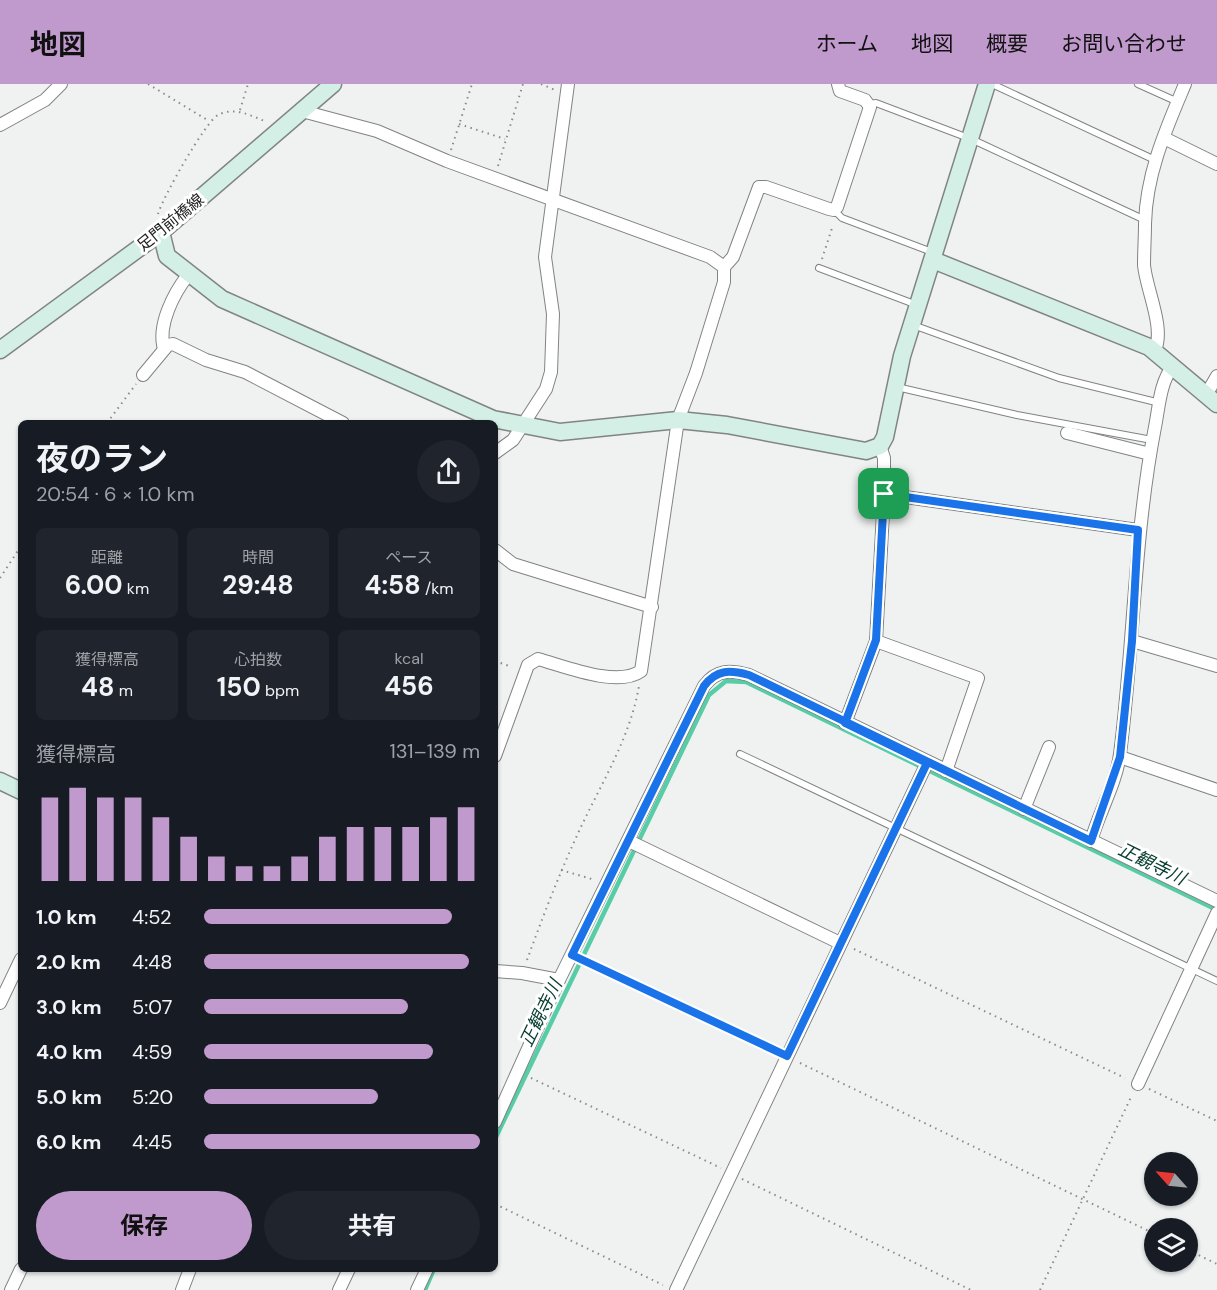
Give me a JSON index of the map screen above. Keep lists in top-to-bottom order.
{
  "streets": {
    "street": ["足門前橋線"]
  },
  "water": ["正観寺川"],
  "north": "top left",
  "page": {
    "header": "地図",
    "nav": [
      "ホーム",
      "地図",
      "概要",
      "お問い合わせ"
    ],
    "heading": ["夜のラン", "20:54 · 6 × 1.0 km"],
    "stats": [
      ["距離", "6.00 km"],
      ["時間", "29:48"],
      ["ペース", "4:58 /km"],
      ["獲得標高", "48 m"],
      ["心拍数", "150 bpm"],
      ["kcal", "456"]
    ],
    "chart": ["獲得標高", "131–139 m"],
    "list": [
      {
        "name": "1.0 km",
        "note": "4:52"
      },
      {
        "name": "2.0 km",
        "note": "4:48"
      },
      {
        "name": "3.0 km",
        "note": "5:07"
      },
      {
        "name": "4.0 km",
        "note": "4:59"
      },
      {
        "name": "5.0 km",
        "note": "5:20"
      },
      {
        "name": "6.0 km",
        "note": "4:45"
      }
    ],
    "buttons": ["保存", "共有"]
  }
}
